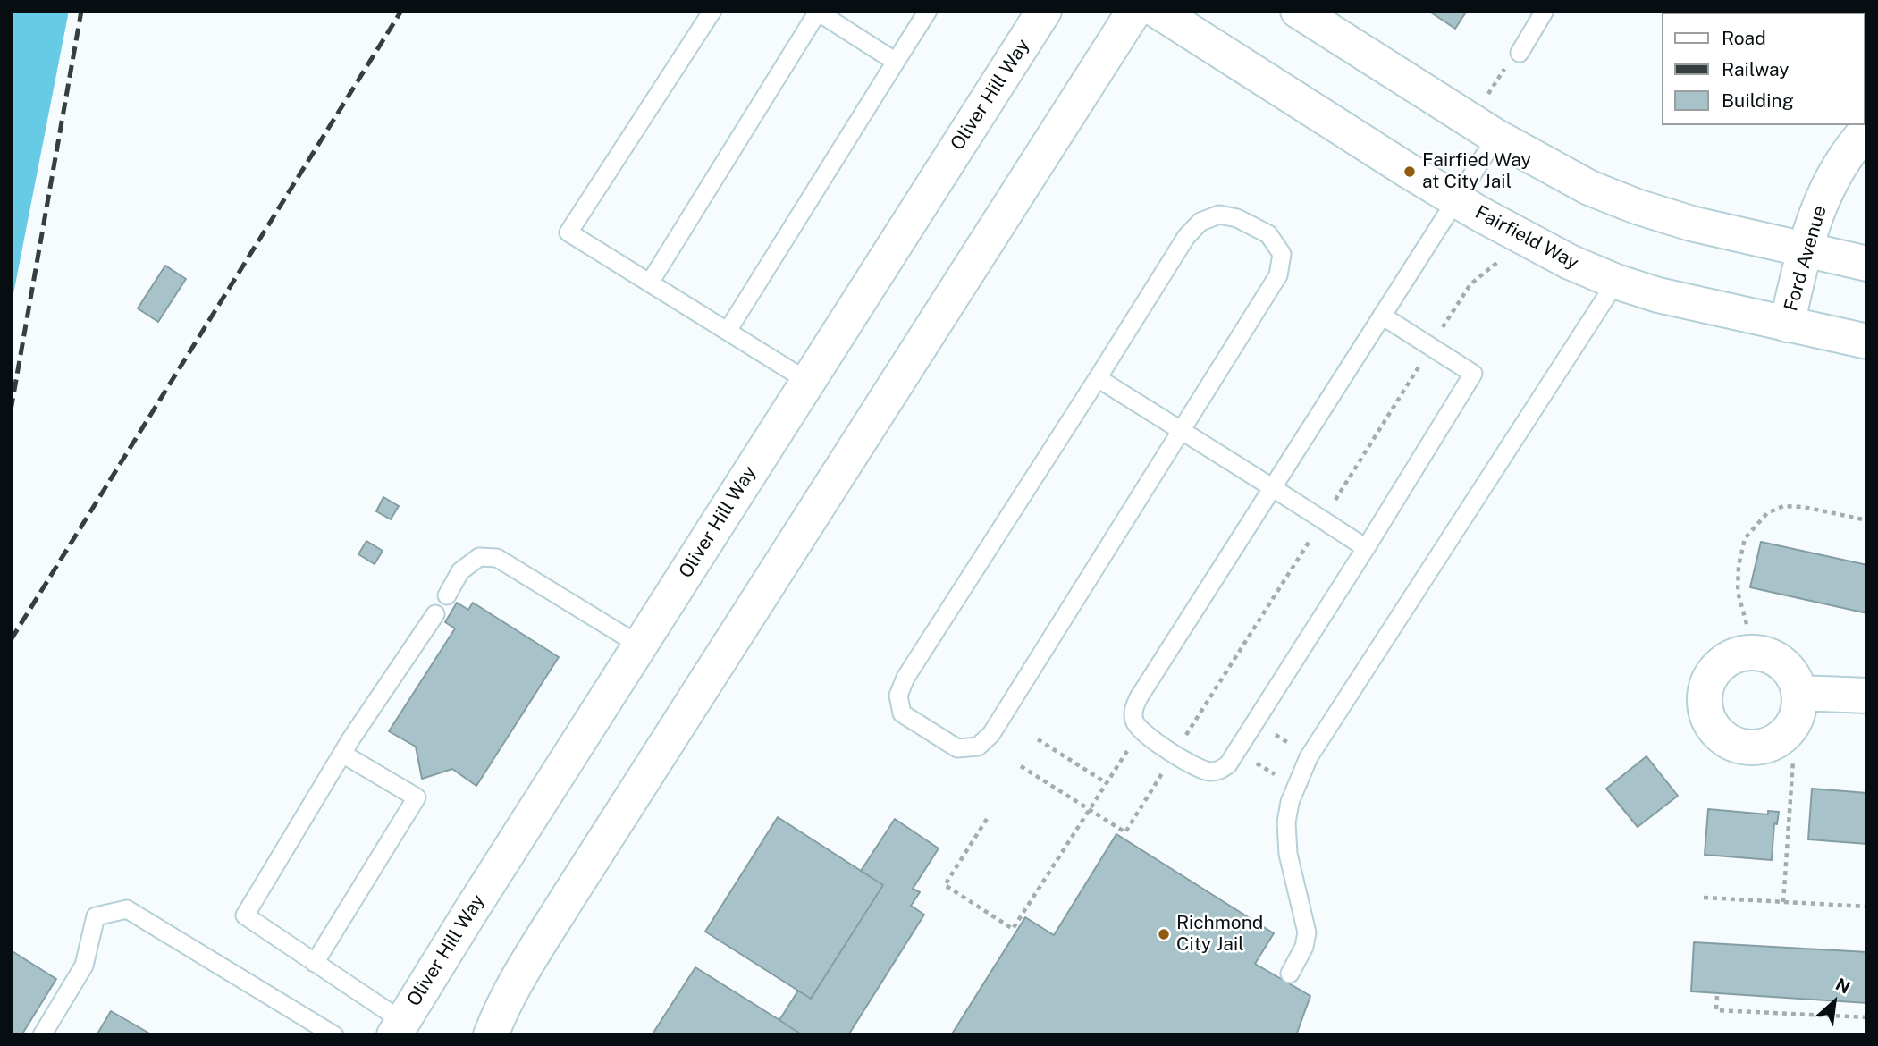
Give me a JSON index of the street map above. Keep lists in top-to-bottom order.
{
  "streets": {
    "main road": ["Oliver Hill Way", "Fairfield Way", "Ford Avenue"]
  },
  "crossings": [
    ["Fairfield Way", "Ford Avenue"]
  ],
  "places": ["Fairfied Way at City Jail", "Richmond City Jail"],
  "legend": ["Road", "Railway", "Building"],
  "north": "top right"
}
